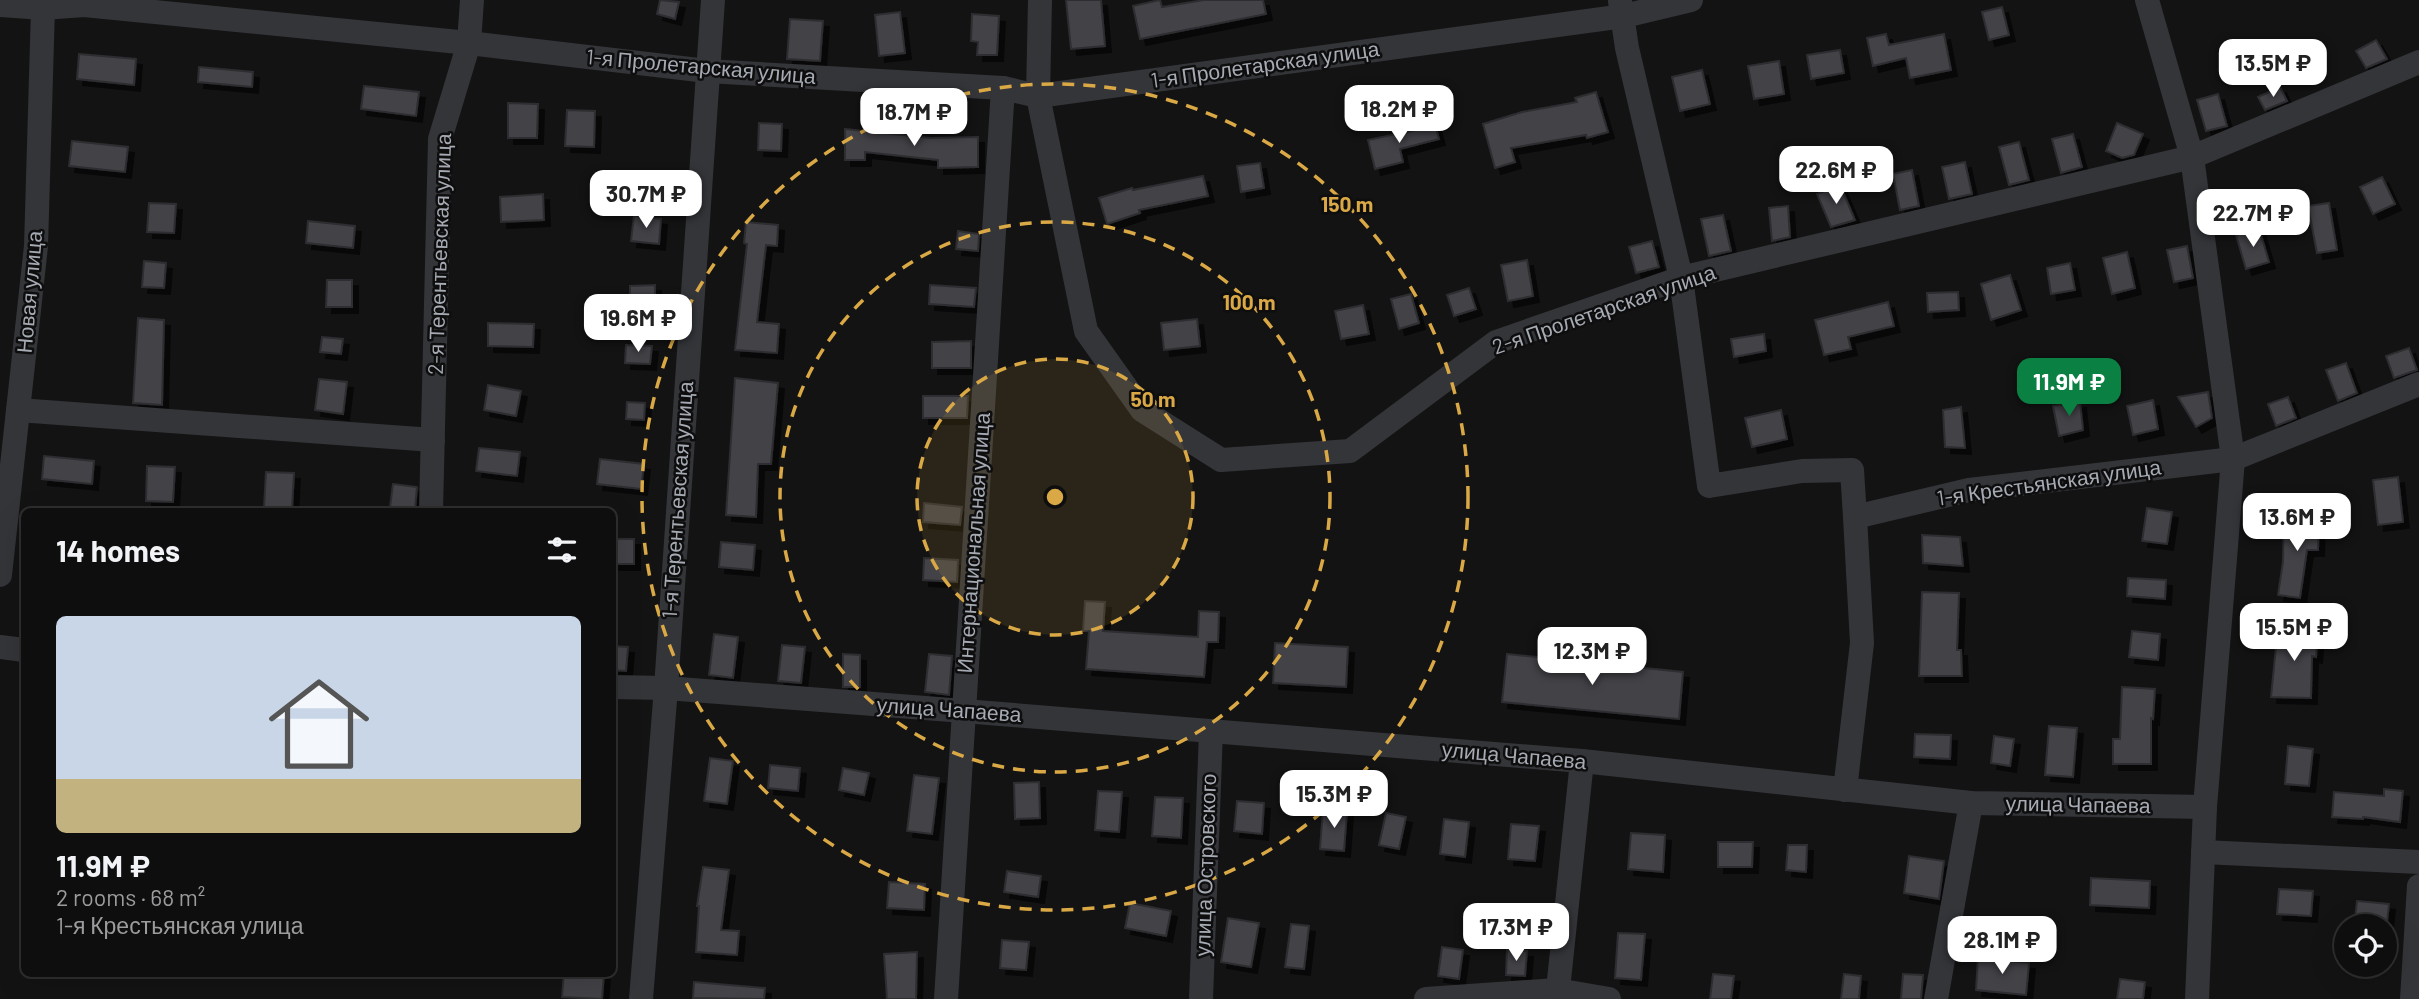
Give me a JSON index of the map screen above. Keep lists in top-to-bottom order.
{
  "streets": {
    "street": [
      "1-я Пролетарская улица",
      "2-я Терентьевская улица",
      "Новая улица",
      "2-я Пролетарская улица",
      "1-я Крестьянская улица",
      "1-я Терентьевская улица",
      "Интернациональная улица",
      "улица Чапаева",
      "улица Островского"
    ]
  },
  "crossings": [
    ["1-я Пролетарская улица", "2-я Терентьевская улица"],
    ["1-я Пролетарская улица", "Новая улица"],
    ["1-я Пролетарская улица", "2-я Пролетарская улица"],
    ["1-я Пролетарская улица", "1-я Терентьевская улица"],
    ["1-я Пролетарская улица", "Интернациональная улица"],
    ["1-я Терентьевская улица", "улица Чапаева"],
    ["Интернациональная улица", "улица Чапаева"],
    ["улица Чапаева", "улица Островского"]
  ],
  "page": {
    "price": [
      "13.5M ₽",
      "18.2M ₽",
      "18.7M ₽",
      "22.6M ₽",
      "30.7M ₽",
      "22.7M ₽",
      "19.6M ₽",
      "11.9M ₽",
      "13.6M ₽",
      "15.5M ₽",
      "12.3M ₽",
      "15.3M ₽",
      "17.3M ₽",
      "28.1M ₽"
    ],
    "heading": "14 homes",
    "list": [
      {
        "name": "11.9M ₽",
        "note": "2 rooms · 68 m² · 1-я Крестьянская улица"
      }
    ]
  },
  "rings": ["150 m", "100 m", "50 m"]
}
